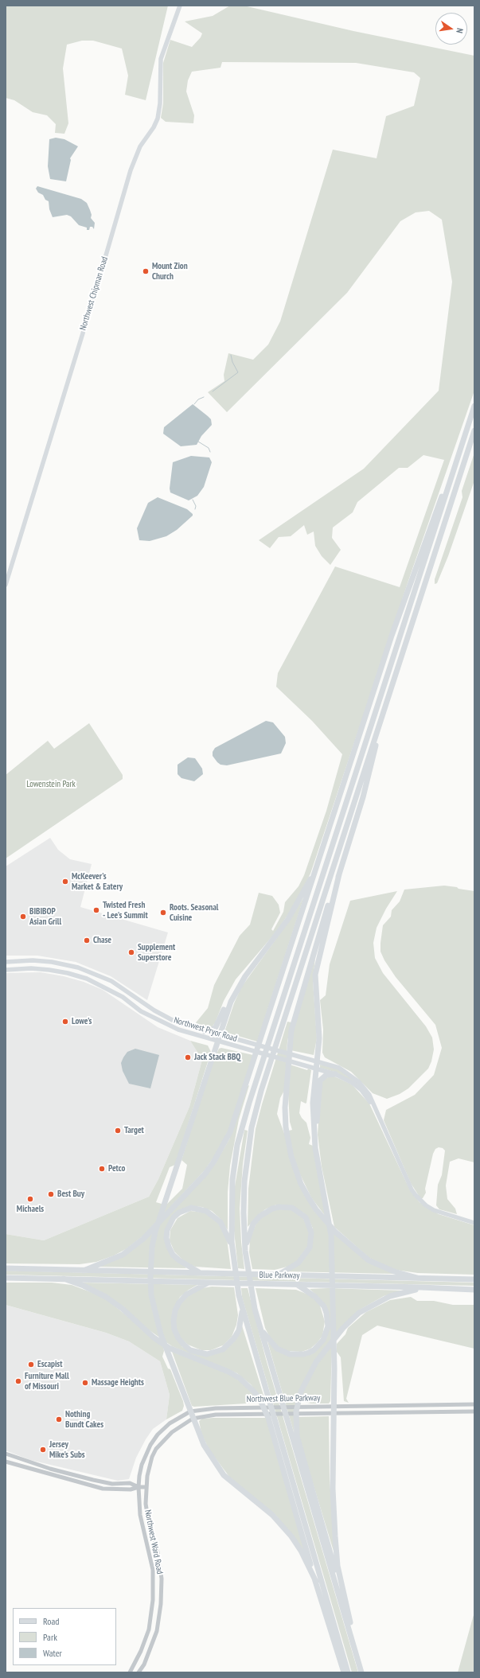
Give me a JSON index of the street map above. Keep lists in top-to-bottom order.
{
  "streets": {
    "highway": ["Blue Parkway"],
    "main road": ["Northwest Chipman Road", "Northwest Pryor Road"],
    "street": ["Northwest Blue Parkway", "Northwest Ward Road"]
  },
  "crossings": [
    ["Northwest Blue Parkway", "Northwest Ward Road"]
  ],
  "parks": ["Lowenstein Park"],
  "places": [
    "Mount Zion Church",
    "McKeever's Market & Eatery",
    "Twisted Fresh - Lee's Summit",
    "Roots. Seasonal Cuisine",
    "BIBIBOP Asian Grill",
    "Chase",
    "Supplement Superstore",
    "Lowe's",
    "Jack Stack BBQ",
    "Target",
    "Petco",
    "Best Buy",
    "Michaels",
    "Escapist",
    "Furniture Mall of Missouri",
    "Massage Heights",
    "Nothing Bundt Cakes",
    "Jersey Mike's Subs"
  ],
  "legend": ["Road", "Park", "Water"],
  "north": "right"
}
